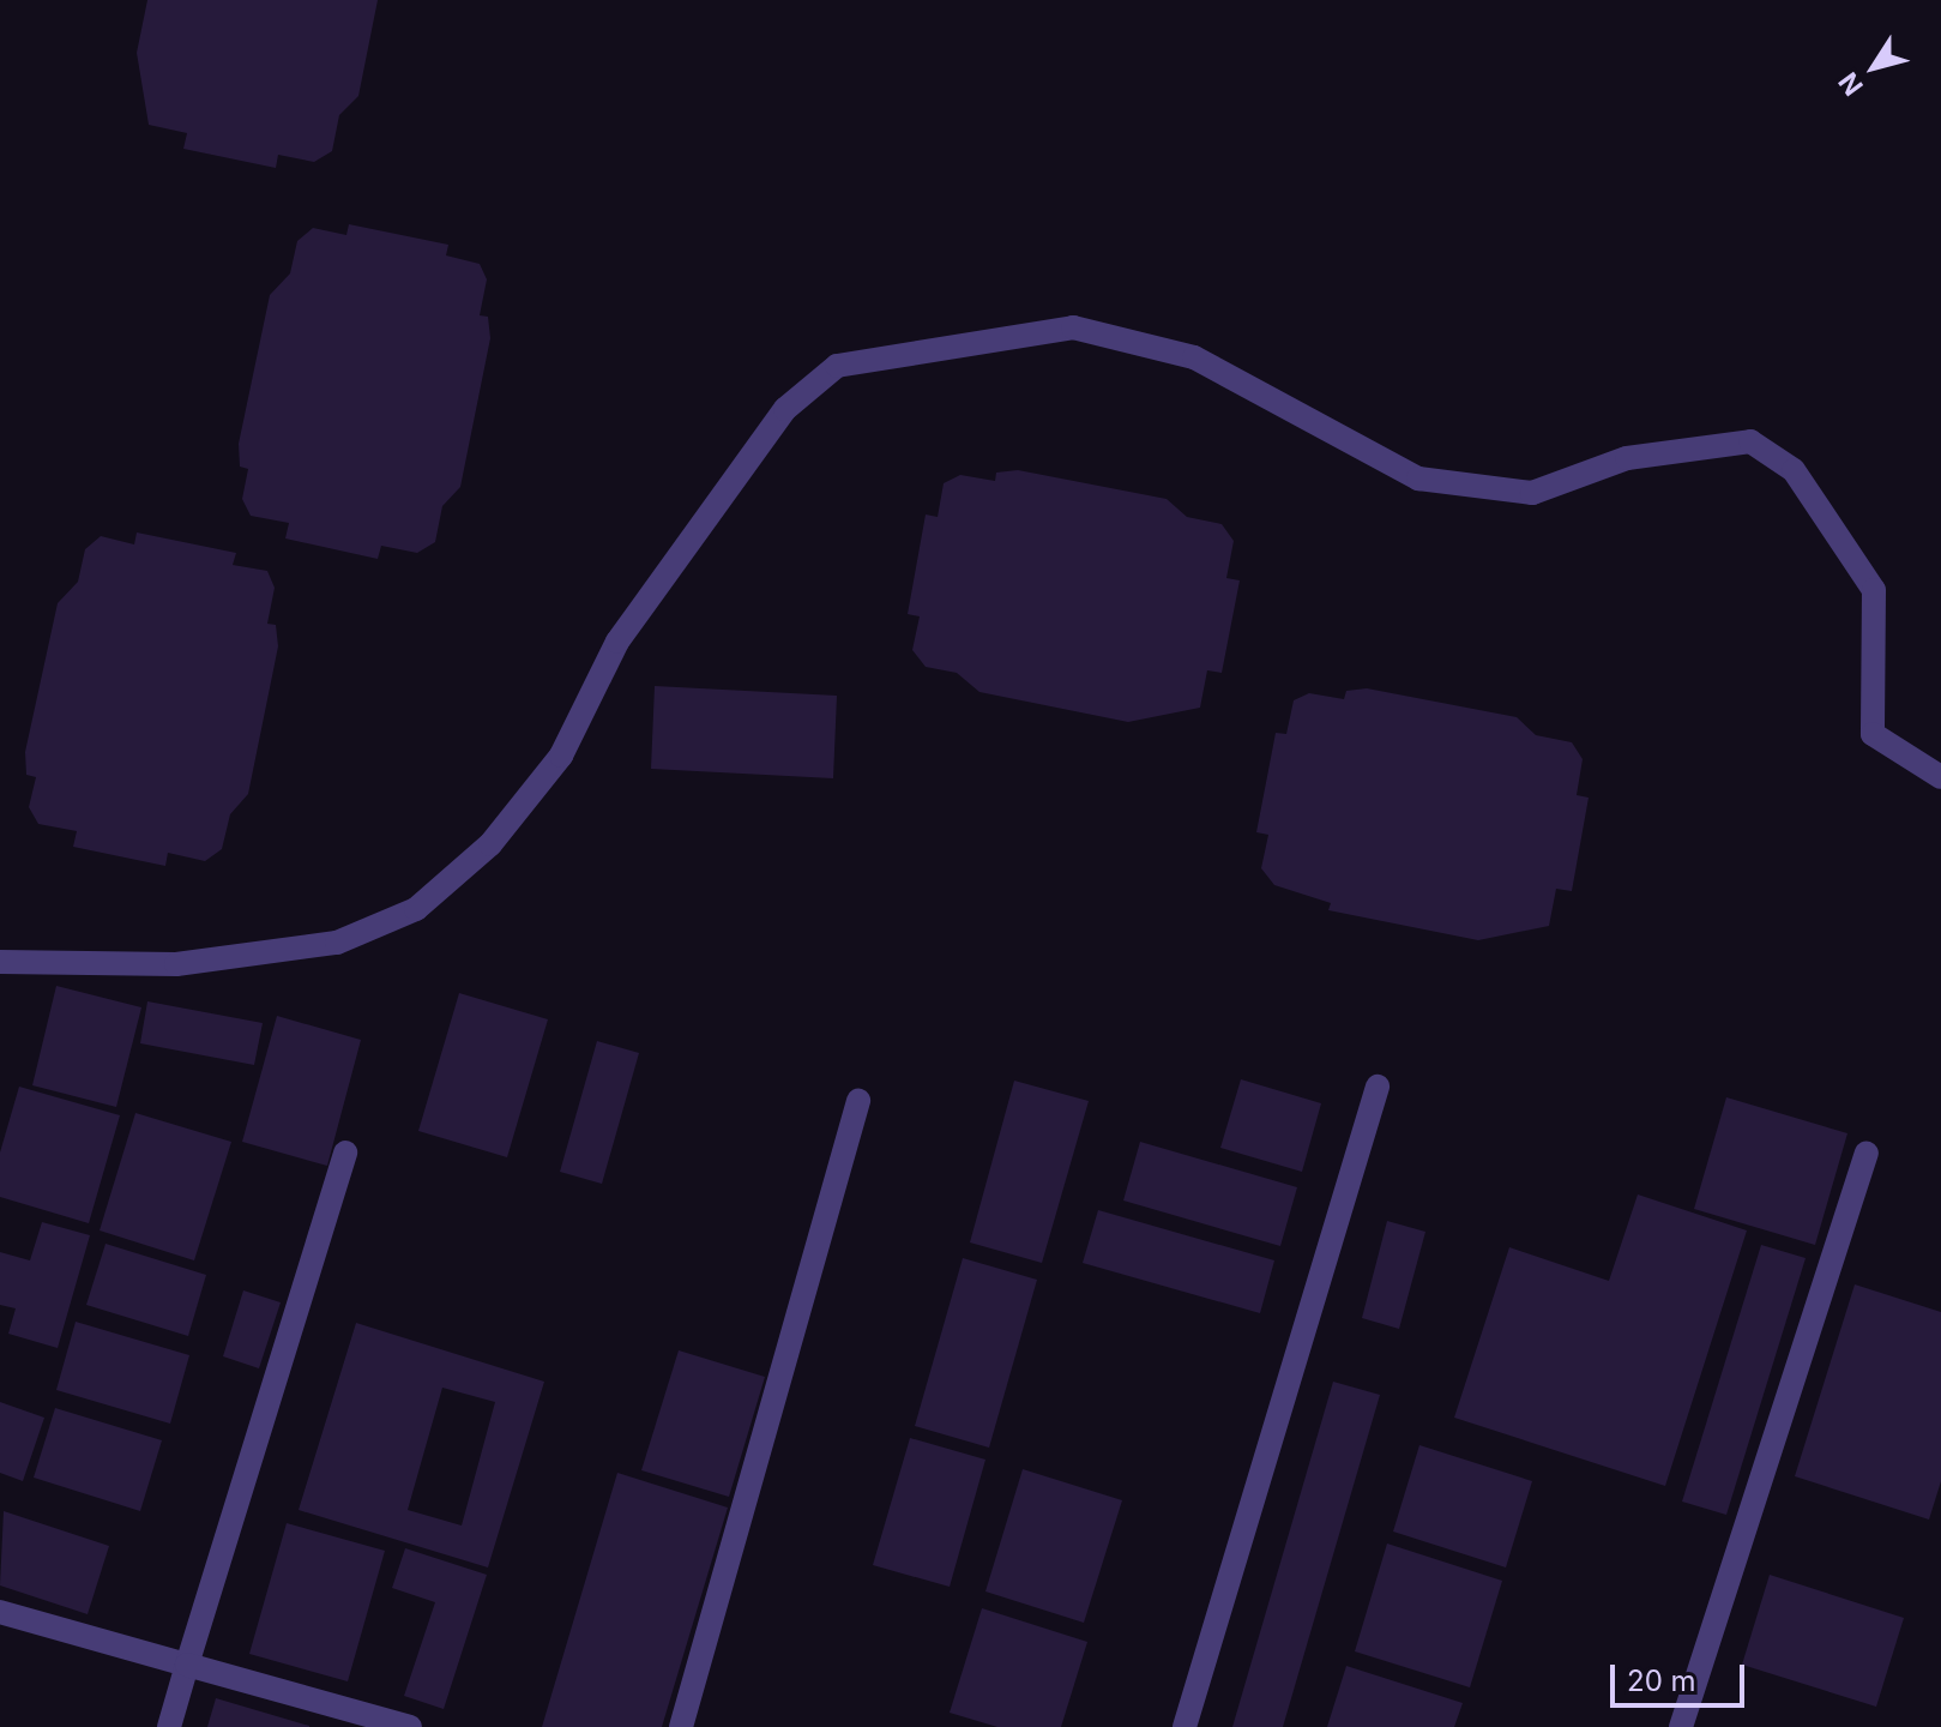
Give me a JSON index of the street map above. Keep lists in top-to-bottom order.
{
  "scale_bar": "20 m",
  "north": "bottom left"
}
